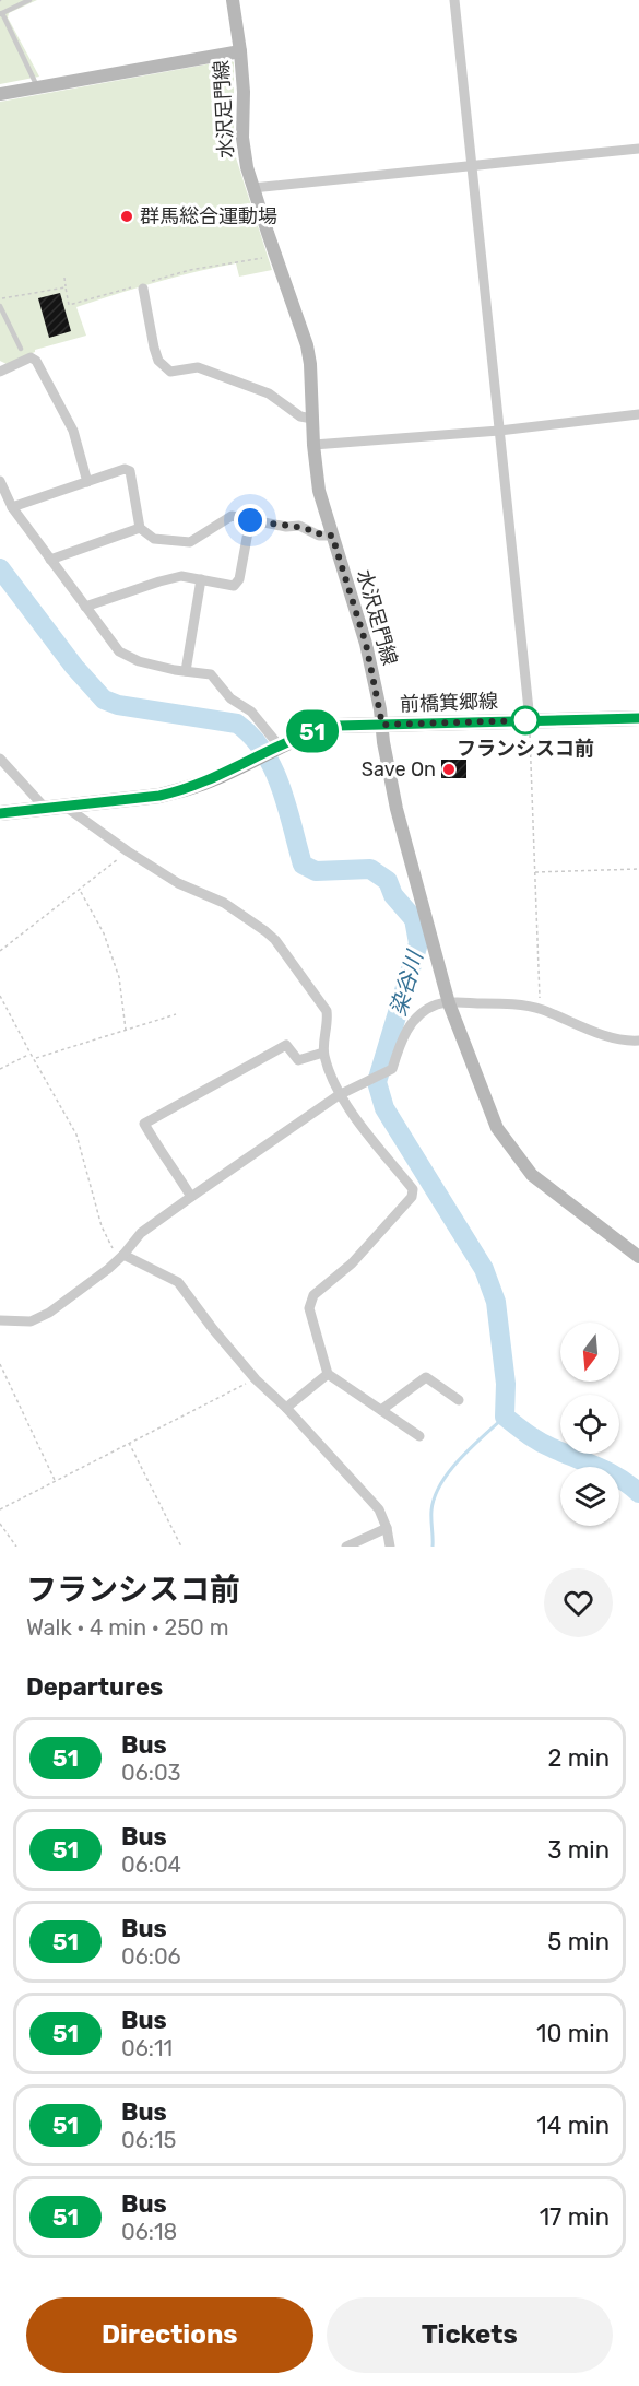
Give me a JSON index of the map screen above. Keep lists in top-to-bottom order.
{
  "streets": {
    "main road": ["水沢足門線", "前橋箕郷線"]
  },
  "crossings": [
    ["水沢足門線", "前橋箕郷線"]
  ],
  "water": ["染谷川"],
  "places": ["群馬総合運動場", "フランシスコ前", "Save On"],
  "lines": ["bus line 51"],
  "north": "bottom",
  "page": {
    "on_map": "51",
    "heading": [
      ["フランシスコ前", "Walk · 4 min · 250 m"],
      "Departures"
    ],
    "list": [
      {
        "mark": "51",
        "name": "Bus",
        "note": "06:03",
        "value": "2 min"
      },
      {
        "mark": "51",
        "name": "Bus",
        "note": "06:04",
        "value": "3 min"
      },
      {
        "mark": "51",
        "name": "Bus",
        "note": "06:06",
        "value": "5 min"
      },
      {
        "mark": "51",
        "name": "Bus",
        "note": "06:11",
        "value": "10 min"
      },
      {
        "mark": "51",
        "name": "Bus",
        "note": "06:15",
        "value": "14 min"
      },
      {
        "mark": "51",
        "name": "Bus",
        "note": "06:18",
        "value": "17 min"
      }
    ],
    "buttons": ["Directions", "Tickets"]
  }
}
